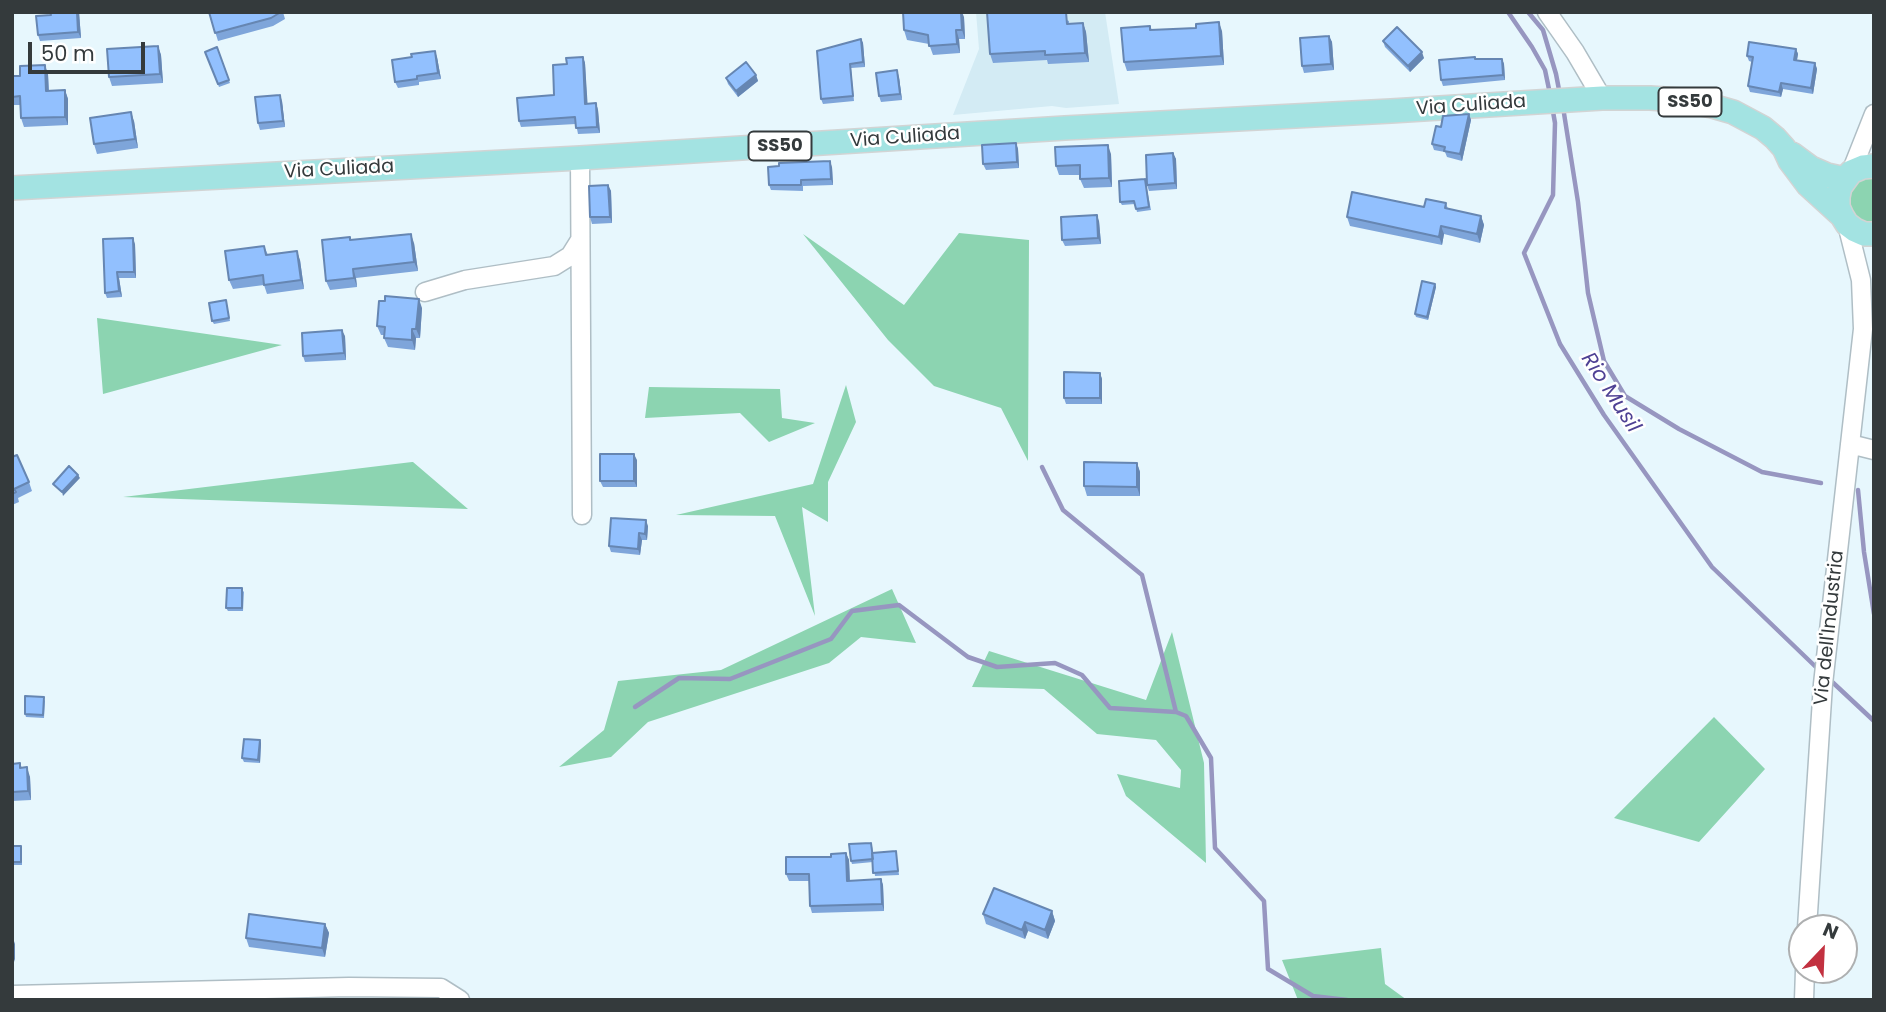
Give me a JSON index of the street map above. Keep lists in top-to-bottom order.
{
  "streets": {
    "main road": ["SS50", "Via Culiada"],
    "street": ["Via dell'Industria"]
  },
  "crossings": [
    ["SS50", "Via Culiada"],
    ["SS50", "Via dell'Industria"],
    ["Via Culiada", "Via dell'Industria"]
  ],
  "water": ["Rio Musil"],
  "scale_bar": "50 m",
  "north": "top right"
}
